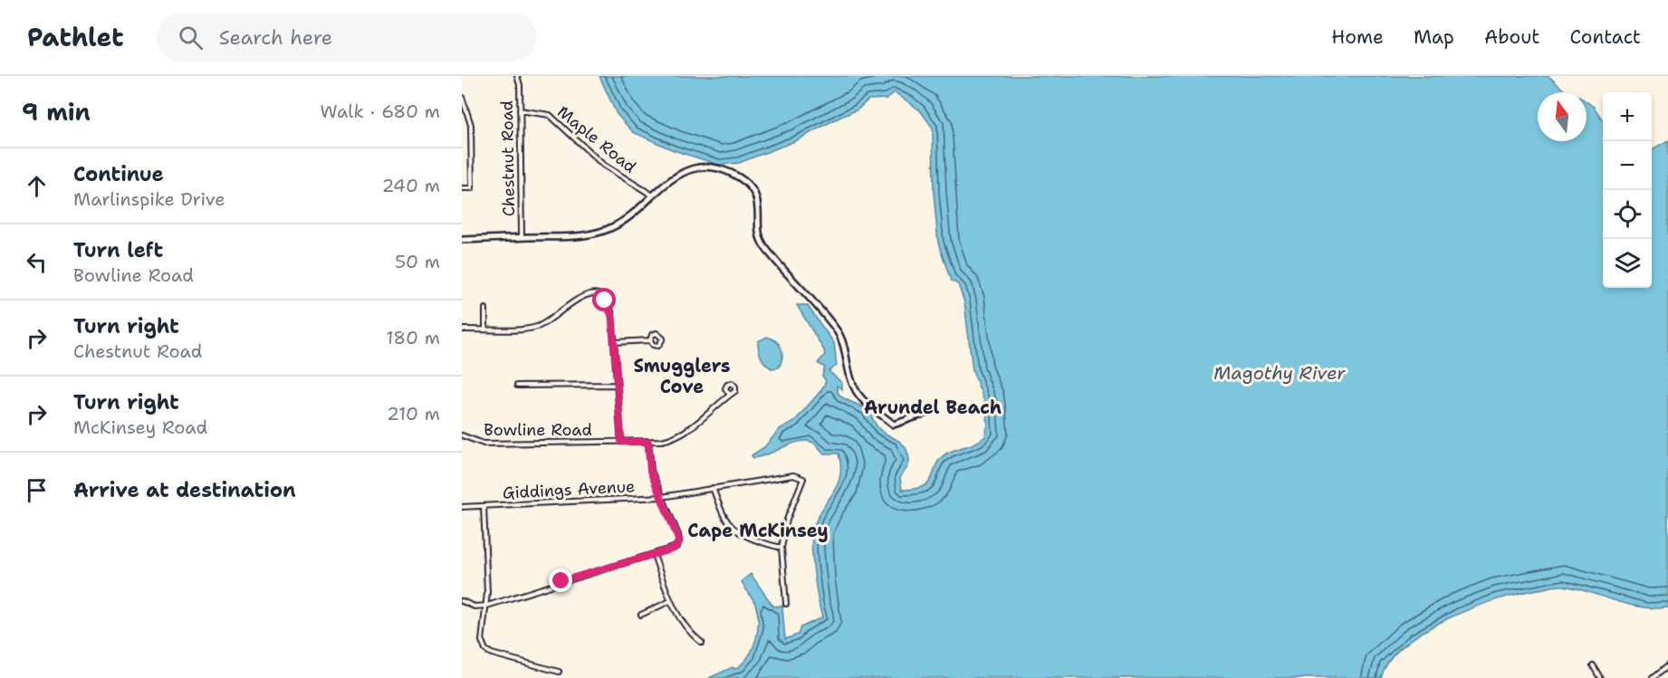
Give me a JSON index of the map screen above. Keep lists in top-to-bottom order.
{
  "streets": {
    "street": [
      "Maple Road",
      "Chestnut Road",
      "Bowline Road",
      "Giddings Avenue"
    ]
  },
  "crossings": [
    ["Maple Road", "Chestnut Road"]
  ],
  "districts": ["Smugglers Cove", "Arundel Beach", "Cape McKinsey"],
  "water": ["Magothy River"],
  "north": "top",
  "page": {
    "header": "Pathlet",
    "search": "Search here",
    "nav": [
      "Home",
      "Map",
      "About",
      "Contact"
    ],
    "heading": ["9 min", "Walk · 680 m"],
    "map_buttons": ["+", "−"],
    "list": [
      ["Continue", "Marlinspike Drive", "240 m"],
      ["Turn left", "Bowline Road", "50 m"],
      ["Turn right", "Chestnut Road", "180 m"],
      ["Turn right", "McKinsey Road", "210 m"],
      "Arrive at destination"
    ]
  }
}
